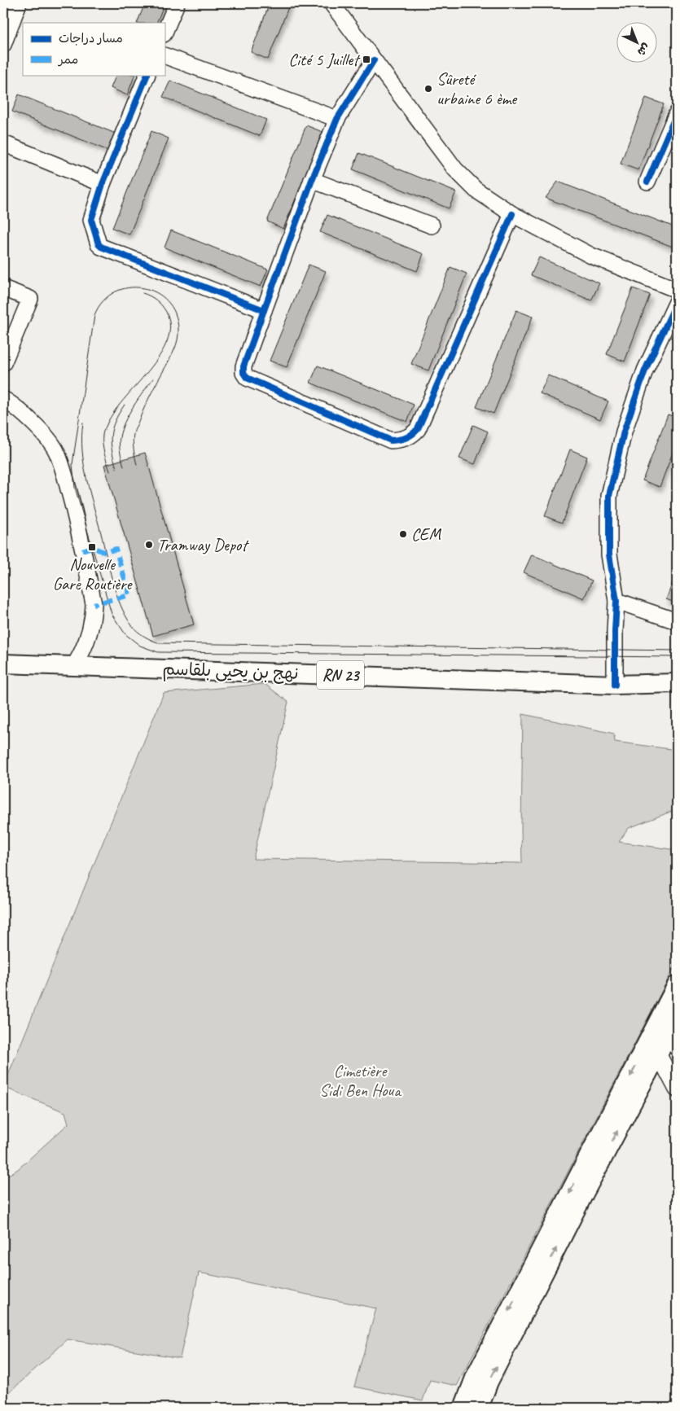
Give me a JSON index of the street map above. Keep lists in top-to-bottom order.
{
  "streets": {
    "main road": ["نهج بن يحيى بلقاسم", "RN 23"]
  },
  "parks": ["Cimetière Sidi Ben Houa"],
  "places": {
    "transit": ["Cité 5 Juillet", "Nouvelle Gare Routière"],
    "other": ["Sûreté urbaine 6 ème", "CEM", "Tramway Depot"]
  },
  "legend": ["مسار دراجات", "ممر"],
  "north": "bottom right"
}
